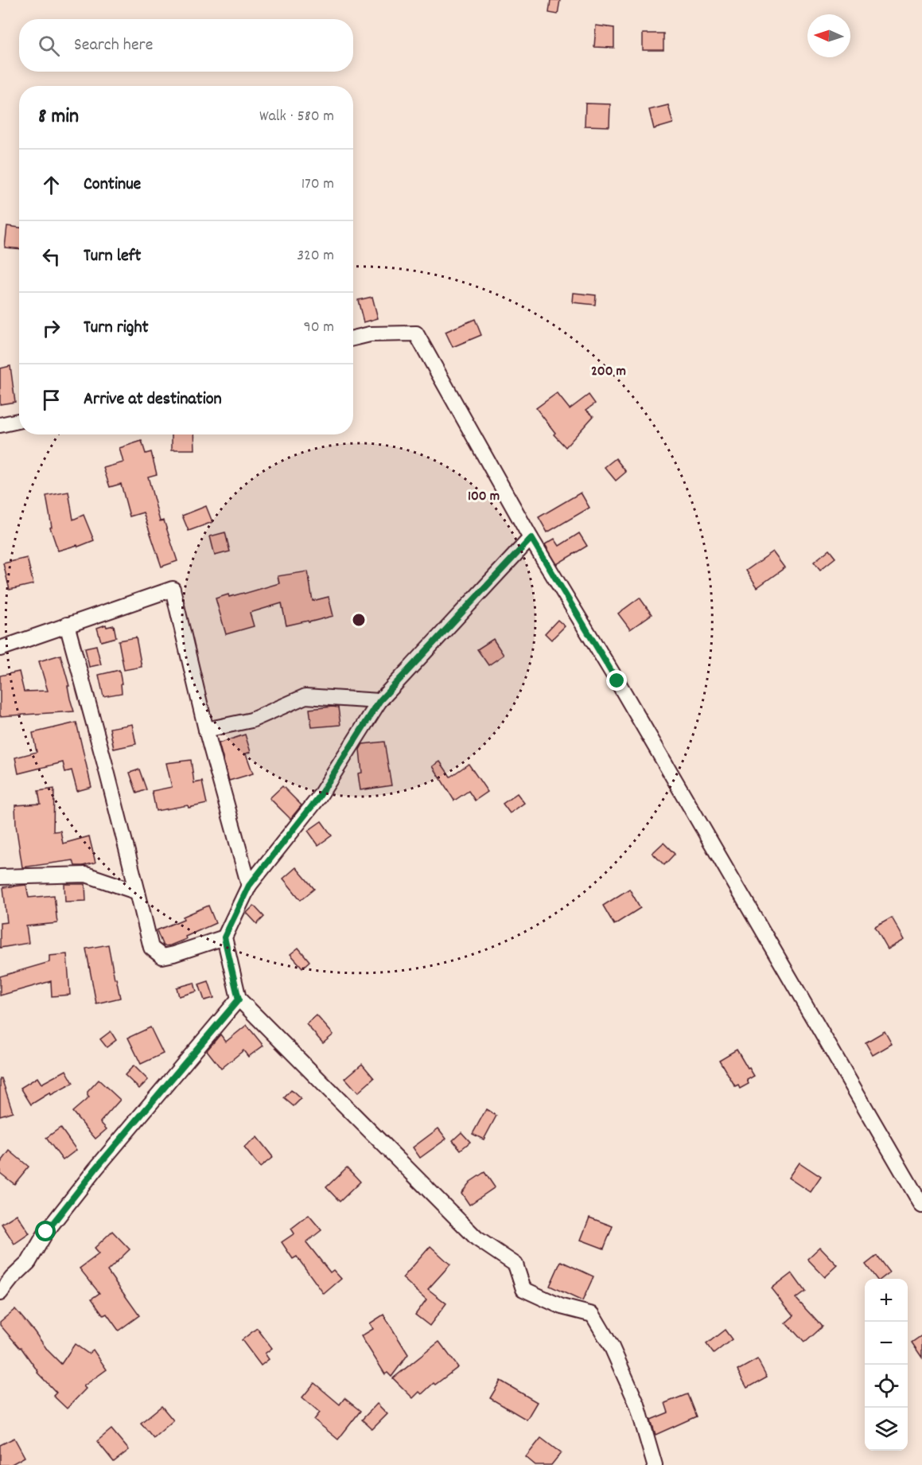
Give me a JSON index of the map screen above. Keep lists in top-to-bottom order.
{
  "north": "left",
  "page": {
    "search": "Search here",
    "heading": ["8 min", "Walk · 580 m"],
    "list": [
      ["Continue", "170 m"],
      ["Turn left", "320 m"],
      ["Turn right", "90 m"],
      "Arrive at destination"
    ],
    "map_buttons": ["+", "−"]
  },
  "rings": ["200 m", "100 m"]
}
